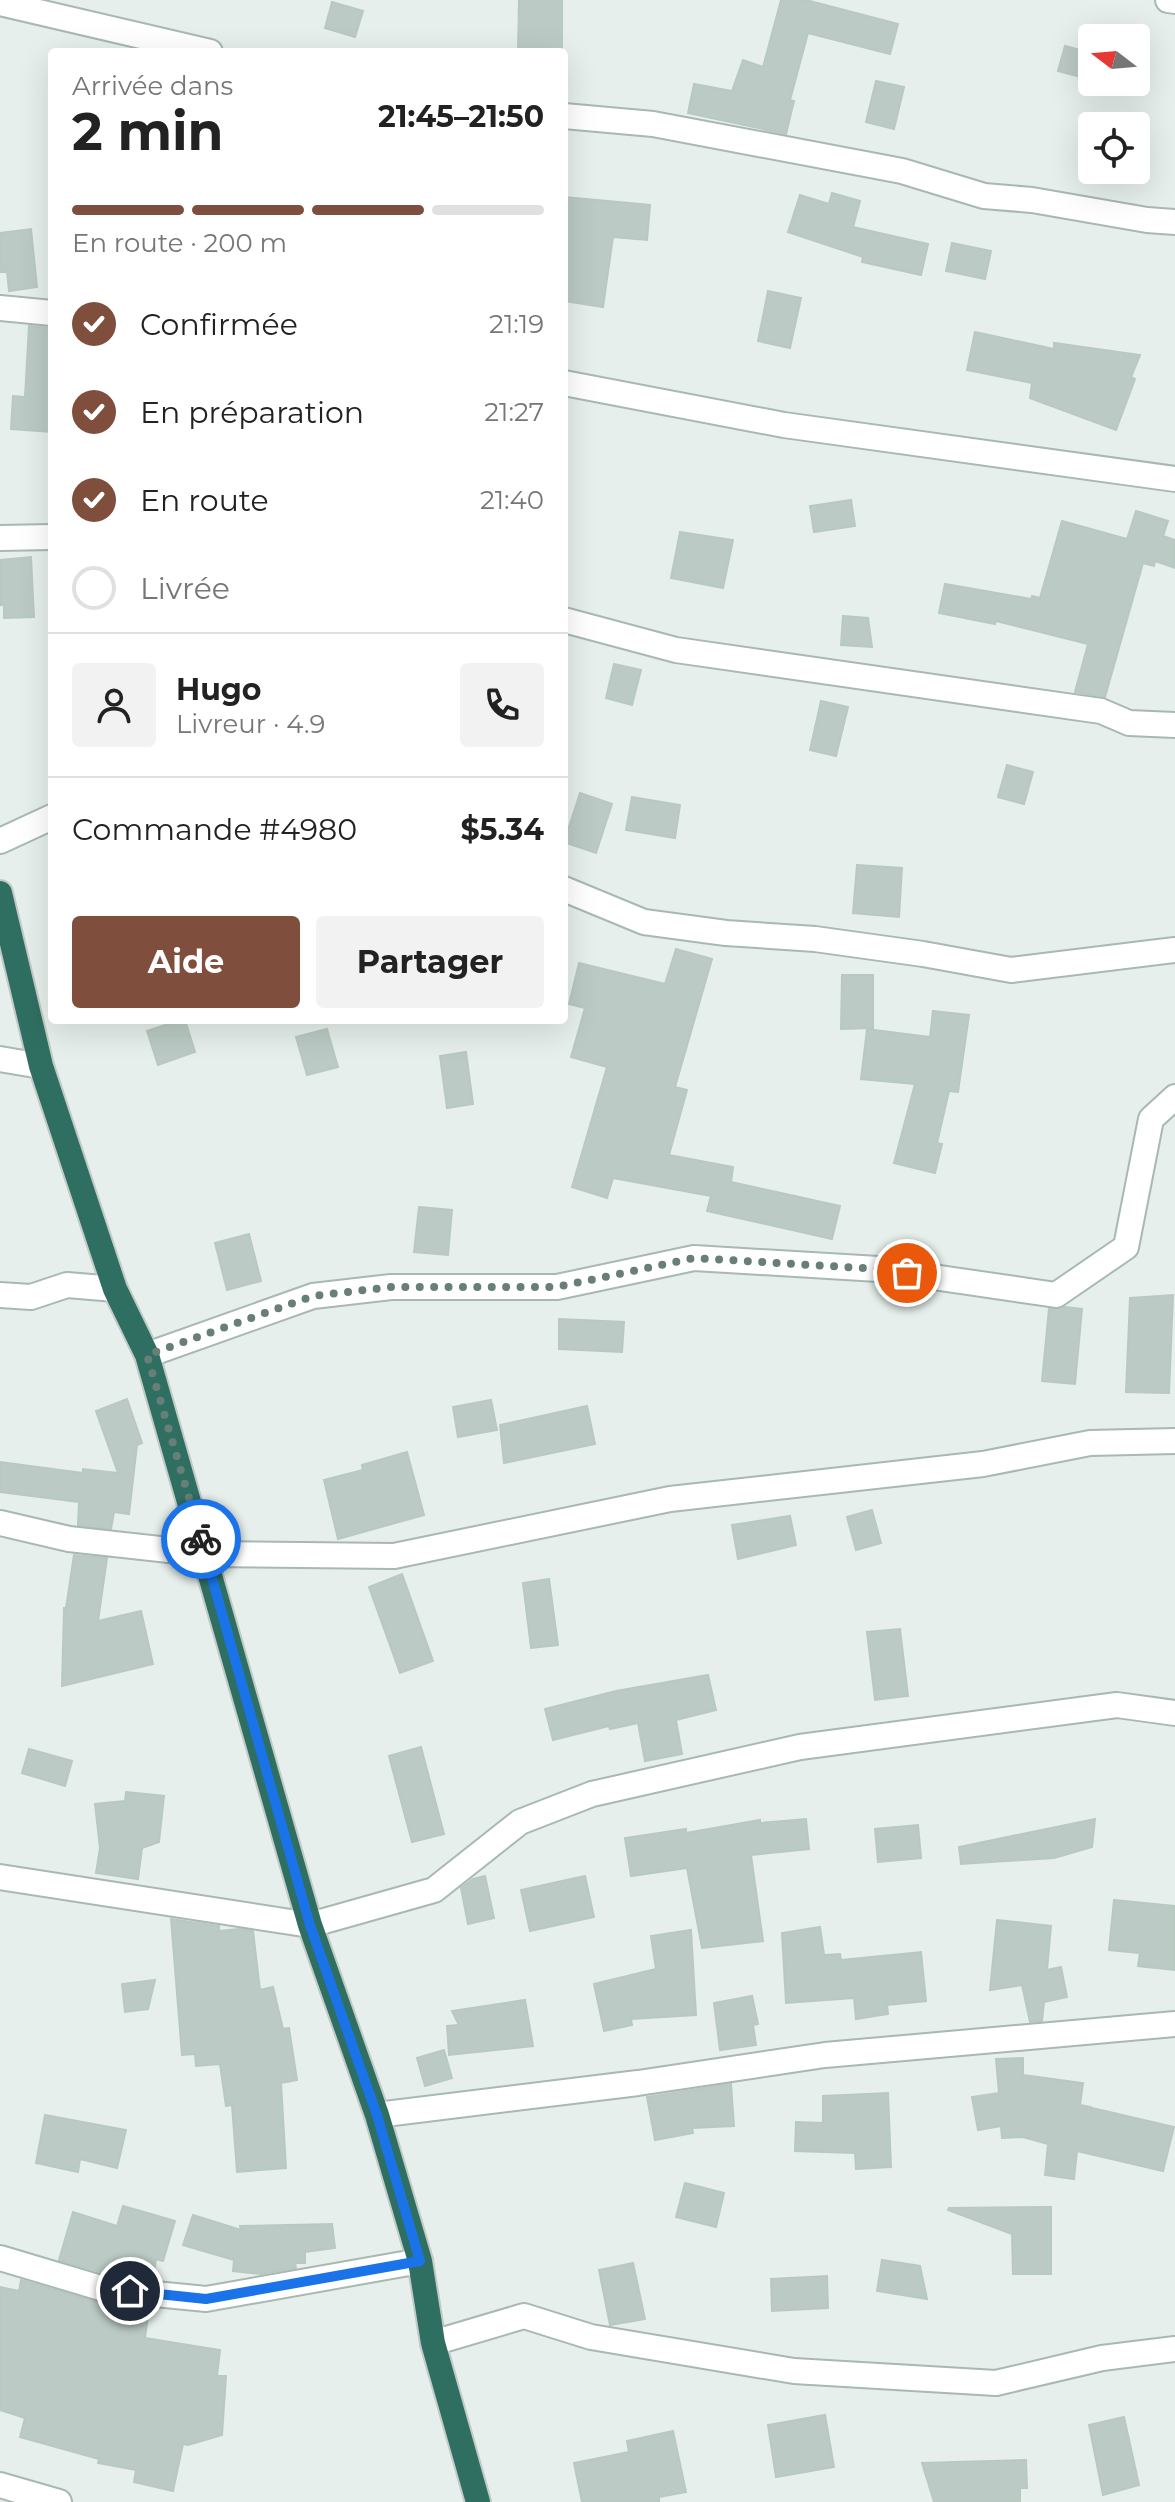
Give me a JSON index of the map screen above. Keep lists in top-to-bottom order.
{
  "north": "left",
  "page": {
    "heading": ["2 min", "Arrivée dans", "21:45–21:50"],
    "panel": [
      "Hugo",
      "Livreur · 4.9",
      "Commande #4980",
      "$5.34"
    ],
    "bar": "En route · 200 m",
    "list": [
      ["Confirmée", "21:19"],
      ["En préparation", "21:27"],
      ["En route", "21:40"],
      "Livrée"
    ],
    "buttons": ["Aide", "Partager"]
  }
}
